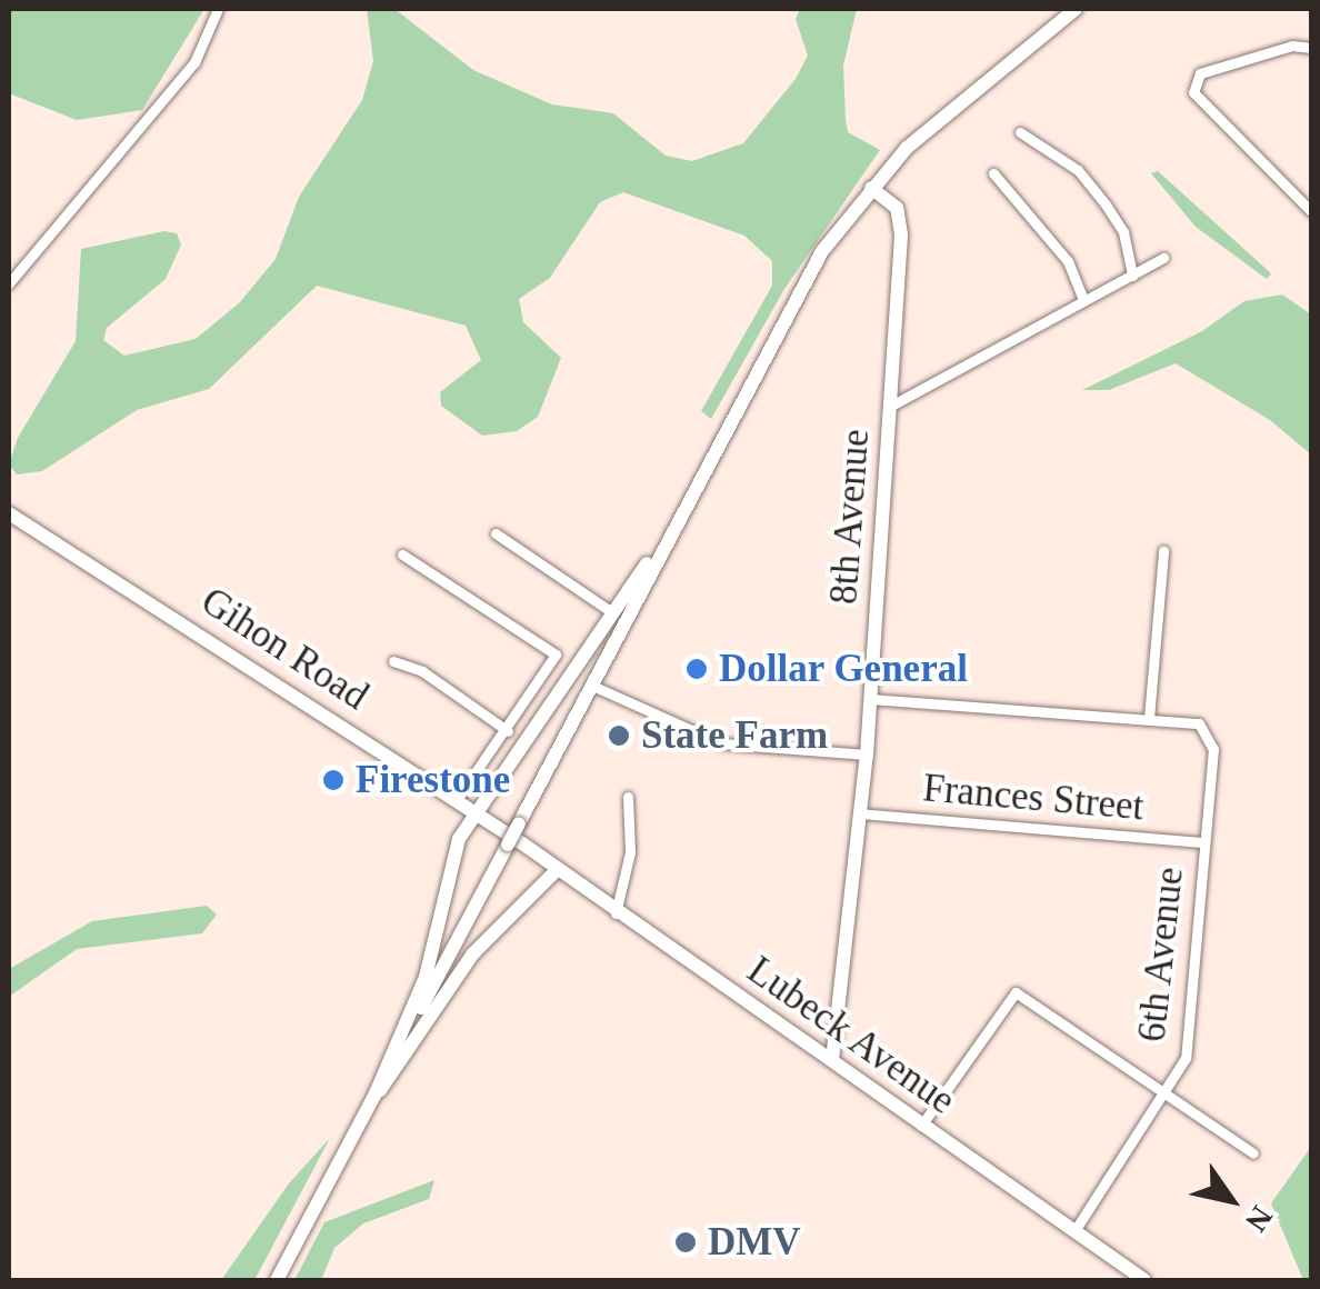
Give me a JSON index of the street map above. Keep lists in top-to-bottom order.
{
  "streets": {
    "main road": ["8th Avenue", "Gihon Road", "Lubeck Avenue"],
    "street": ["Frances Street", "6th Avenue"]
  },
  "crossings": [
    ["8th Avenue", "Frances Street"],
    ["8th Avenue", "Lubeck Avenue"],
    ["Gihon Road", "Lubeck Avenue"],
    ["Frances Street", "6th Avenue"],
    ["6th Avenue", "Lubeck Avenue"]
  ],
  "places": [
    "Dollar General",
    "State Farm",
    "Firestone",
    "DMV"
  ],
  "north": "bottom right"
}
